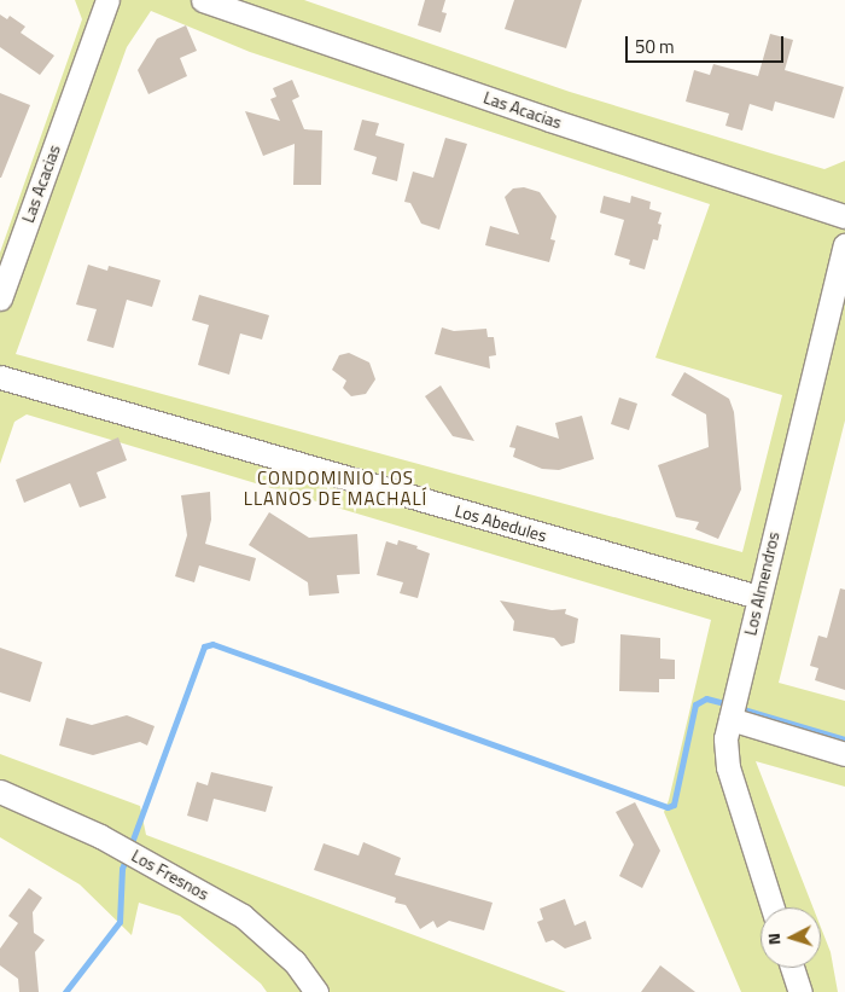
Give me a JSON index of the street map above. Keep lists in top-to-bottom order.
{
  "streets": {
    "street": [
      "Las Acacias",
      "Los Abedules",
      "Los Almendros",
      "Los Fresnos"
    ]
  },
  "crossings": [
    ["Los Abedules", "Los Almendros"]
  ],
  "districts": ["CONDOMINIO LOS LLANOS DE MACHALÍ"],
  "scale_bar": "50 m",
  "north": "left"
}
